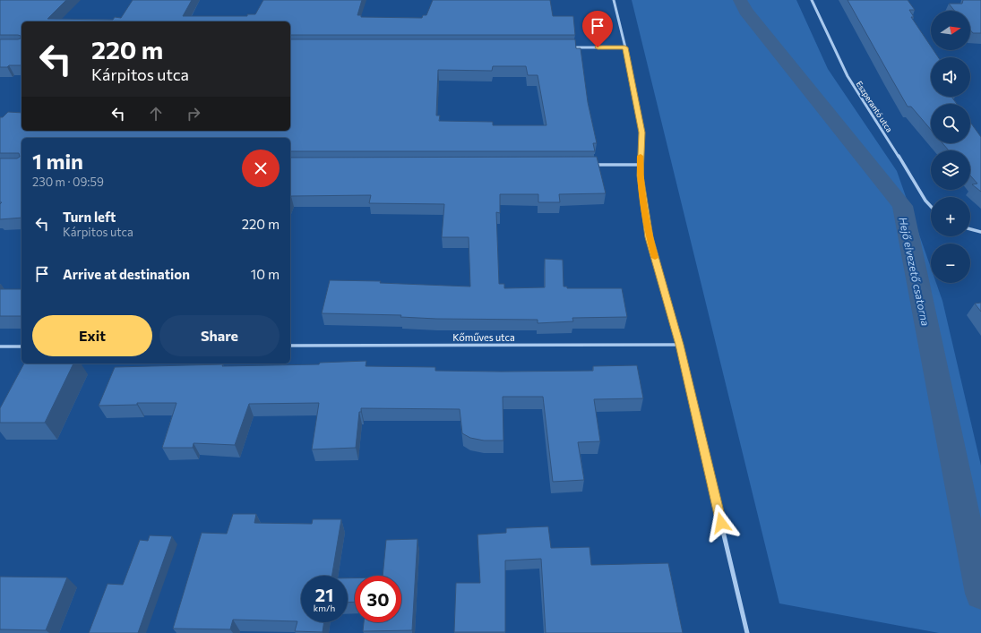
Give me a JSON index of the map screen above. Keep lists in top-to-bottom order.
{
  "streets": {
    "street": ["Eszperantó utca", "Kőműves utca"]
  },
  "water": ["Hejő elvezető csatorna"],
  "north": "right",
  "page": {
    "map_buttons": ["+", "−"],
    "turn": ["220 m", "Kárpitos utca"],
    "heading": ["1 min", "230 m · 09:59"],
    "list": [
      {
        "name": "Turn left",
        "note": "Kárpitos utca",
        "value": "220 m"
      },
      {
        "name": "Arrive at destination",
        "value": "10 m"
      }
    ],
    "buttons": ["Exit", "Share"],
    "speed": "21 km/h",
    "limit": "30"
  }
}
